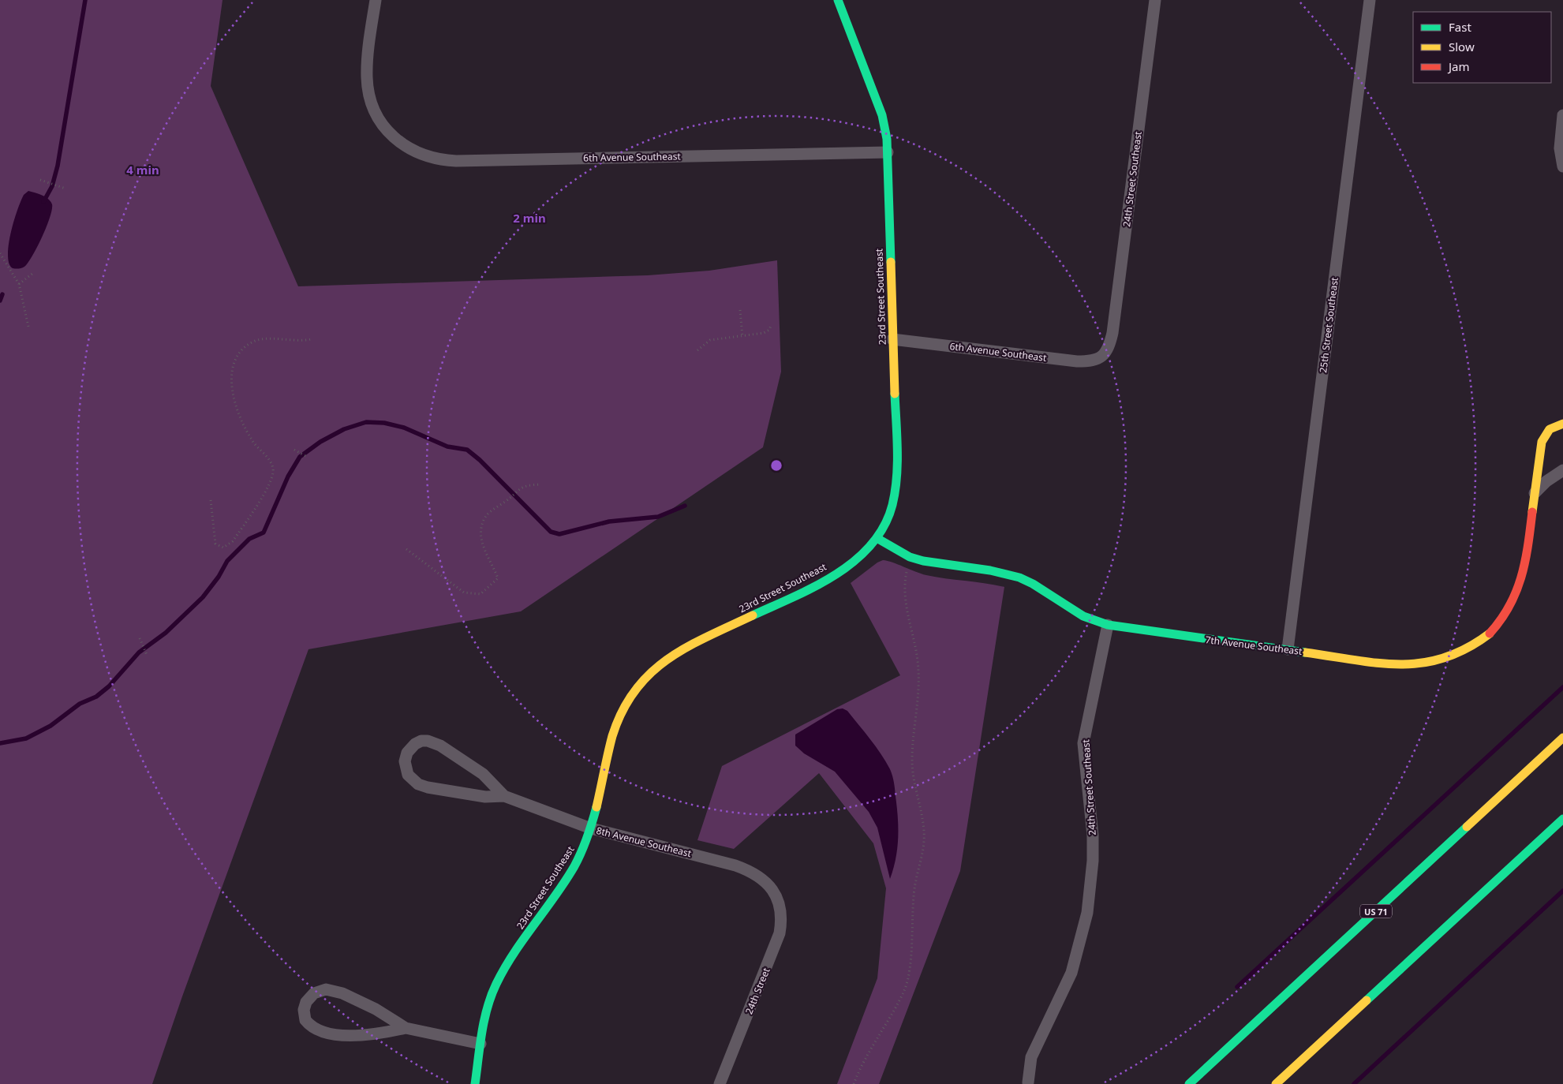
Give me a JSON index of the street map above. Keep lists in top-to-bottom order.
{
  "streets": {
    "main road": ["23rd Street Southeast", "7th Avenue Southeast", "US 71"],
    "street": [
      "6th Avenue Southeast",
      "24th Street Southeast",
      "25th Street Southeast",
      "8th Avenue Southeast",
      "24th Street"
    ]
  },
  "crossings": [
    ["6th Avenue Southeast", "24th Street Southeast"],
    ["6th Avenue Southeast", "23rd Street Southeast"],
    ["24th Street Southeast", "7th Avenue Southeast"],
    ["23rd Street Southeast", "7th Avenue Southeast"],
    ["23rd Street Southeast", "8th Avenue Southeast"],
    ["25th Street Southeast", "7th Avenue Southeast"],
    ["8th Avenue Southeast", "24th Street"]
  ],
  "legend": ["Fast", "Slow", "Jam"],
  "rings": ["4 min", "2 min"]
}
